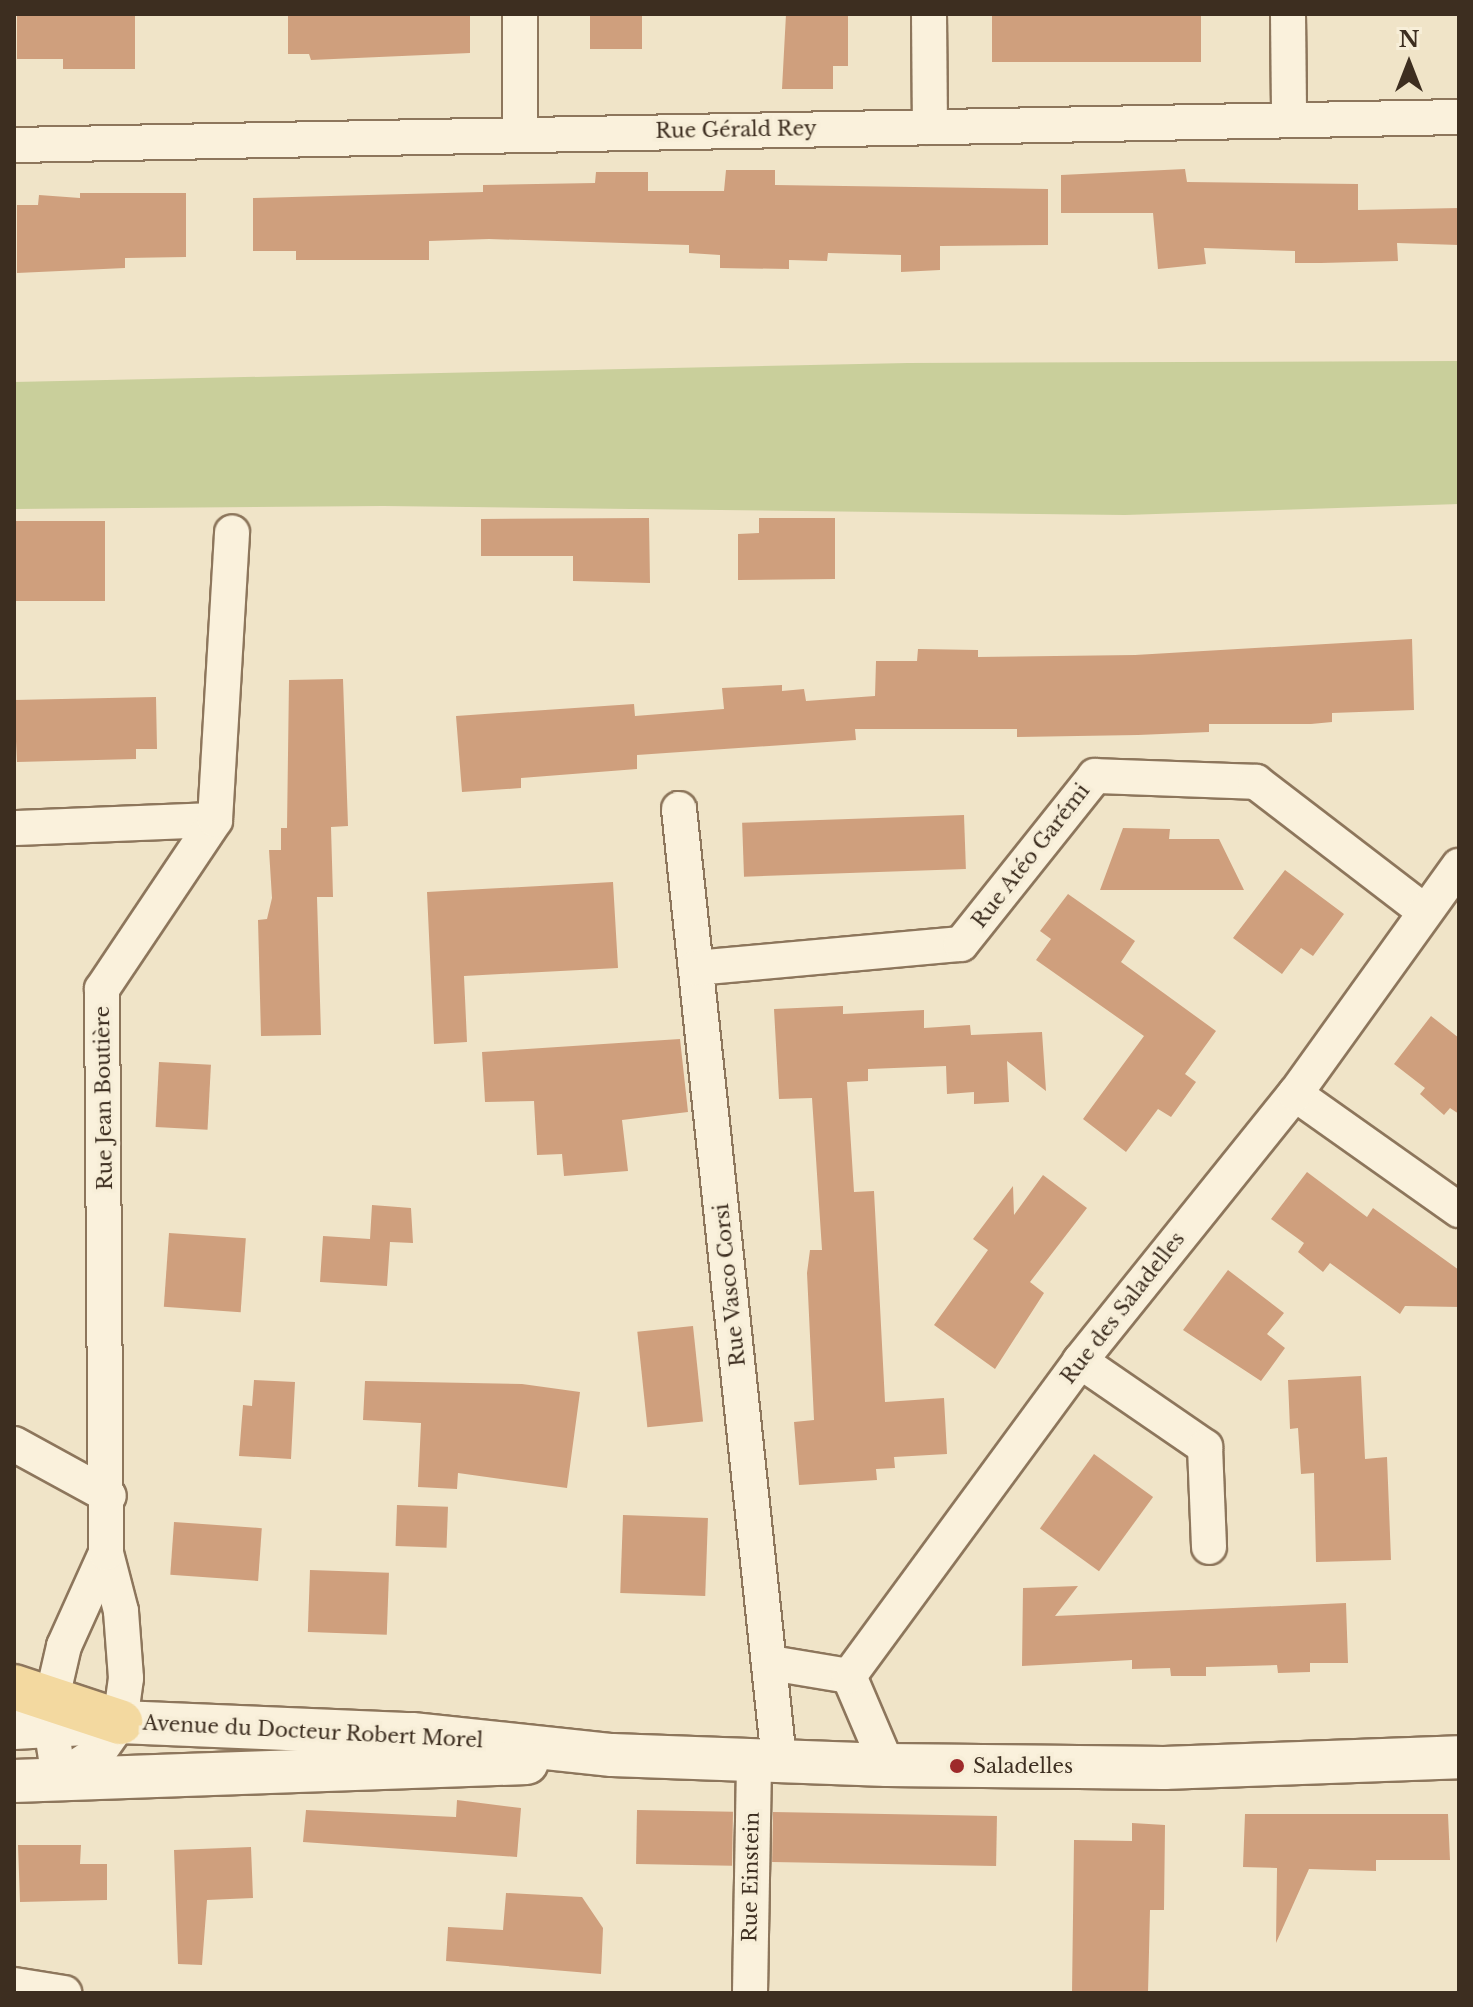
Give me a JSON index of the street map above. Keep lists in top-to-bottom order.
{
  "streets": {
    "street": [
      "Rue Gérald Rey",
      "Rue Atéo Garémi",
      "Rue Jean Boutière",
      "Rue Vasco Corsi",
      "Rue des Saladelles",
      "Avenue du Docteur Robert Morel",
      "Rue Einstein"
    ]
  },
  "crossings": [
    ["Rue Atéo Garémi", "Rue Vasco Corsi"],
    ["Rue Atéo Garémi", "Rue des Saladelles"],
    ["Rue Jean Boutière", "Avenue du Docteur Robert Morel"],
    ["Rue Vasco Corsi", "Avenue du Docteur Robert Morel"],
    ["Rue Vasco Corsi", "Rue Einstein"],
    ["Avenue du Docteur Robert Morel", "Rue Einstein"]
  ],
  "places": ["Saladelles"],
  "north": "top"
}
